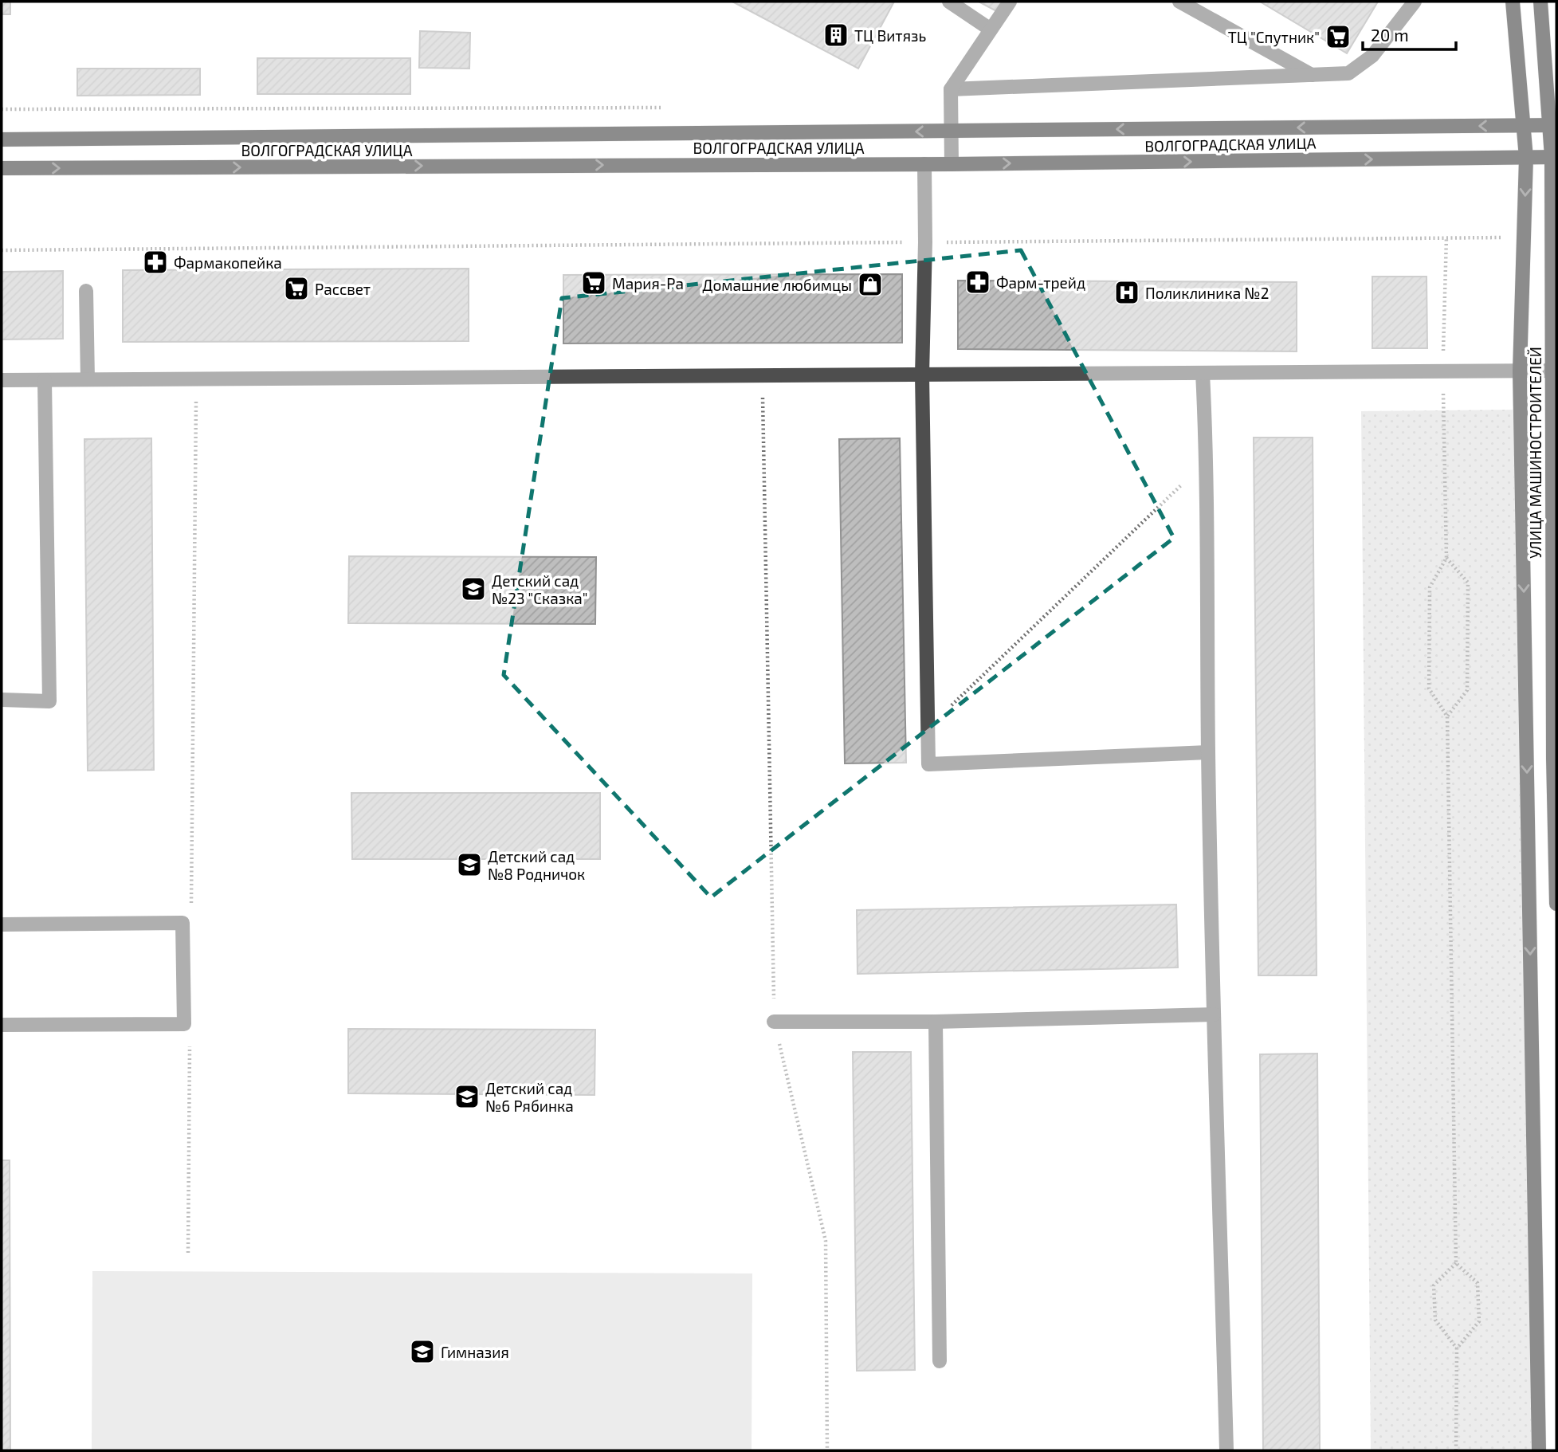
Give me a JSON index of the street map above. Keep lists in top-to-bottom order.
{
  "streets": {
    "main road": ["ВОЛГОГРАДСКАЯ УЛИЦА", "УЛИЦА МАШИНОСТРОИТЕЛЕЙ"]
  },
  "crossings": [
    ["ВОЛГОГРАДСКАЯ УЛИЦА", "УЛИЦА МАШИНОСТРОИТЕЛЕЙ"]
  ],
  "places": {
    "building": ["ТЦ Витязь"],
    "supermarket": ["ТЦ \"Спутник\"", "Мария-Ра", "Рассвет"],
    "pharmacy": ["Фармакопейка", "Фарм-трейд"],
    "shop": ["Домашние любимцы"],
    "hospital": ["Поликлиника №2"],
    "school or university": [
      "Детский сад №23 \"Сказка\"",
      "Детский сад №8 Родничок",
      "Детский сад №6 Рябинка",
      "Гимназия"
    ]
  },
  "scale_bar": "20 m"
}
